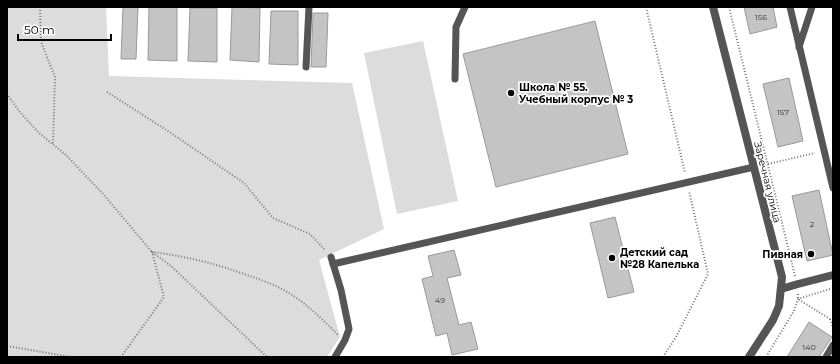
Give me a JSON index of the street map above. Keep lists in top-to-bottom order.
{
  "streets": {
    "street": ["Заречная улица"]
  },
  "places": ["Школа № 55. Учебный корпус № 3", "Пивная", "Детский сад №28 Капелька"],
  "house_numbers": [
    "156",
    "157",
    "2",
    "49",
    "140"
  ],
  "scale_bar": "50 m"
}
